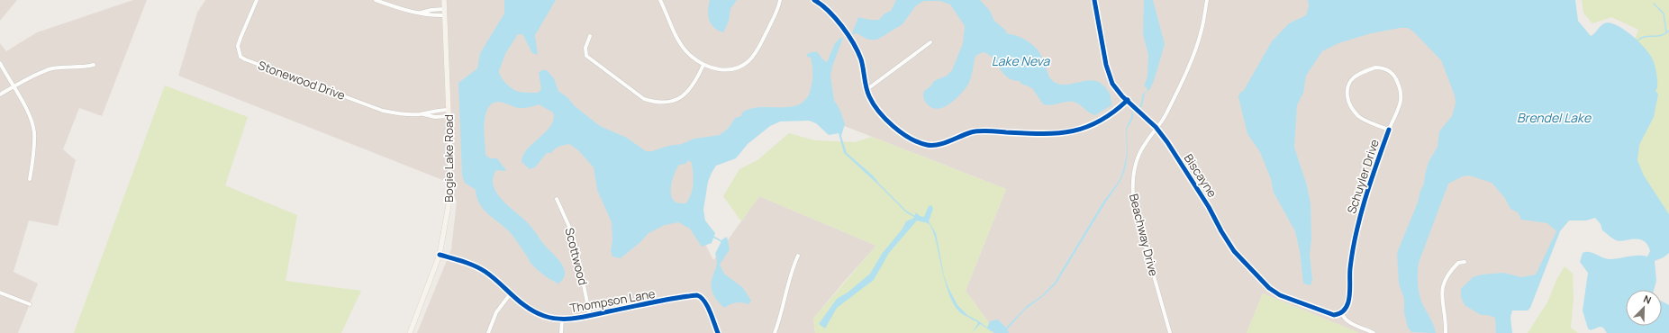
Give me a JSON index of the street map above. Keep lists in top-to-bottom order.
{
  "streets": {
    "main road": ["Bogie Lake Road"],
    "street": [
      "Stonewood Drive",
      "Biscayne",
      "Schuyler Drive",
      "Beachway Drive",
      "Scottwood",
      "Thompson Lane"
    ]
  },
  "crossings": [
    ["Stonewood Drive", "Bogie Lake Road"],
    ["Bogie Lake Road", "Thompson Lane"],
    ["Biscayne", "Schuyler Drive"],
    ["Biscayne", "Beachway Drive"],
    ["Scottwood", "Thompson Lane"]
  ],
  "water": ["Lake Neva", "Brendel Lake"],
  "north": "top right"
}
